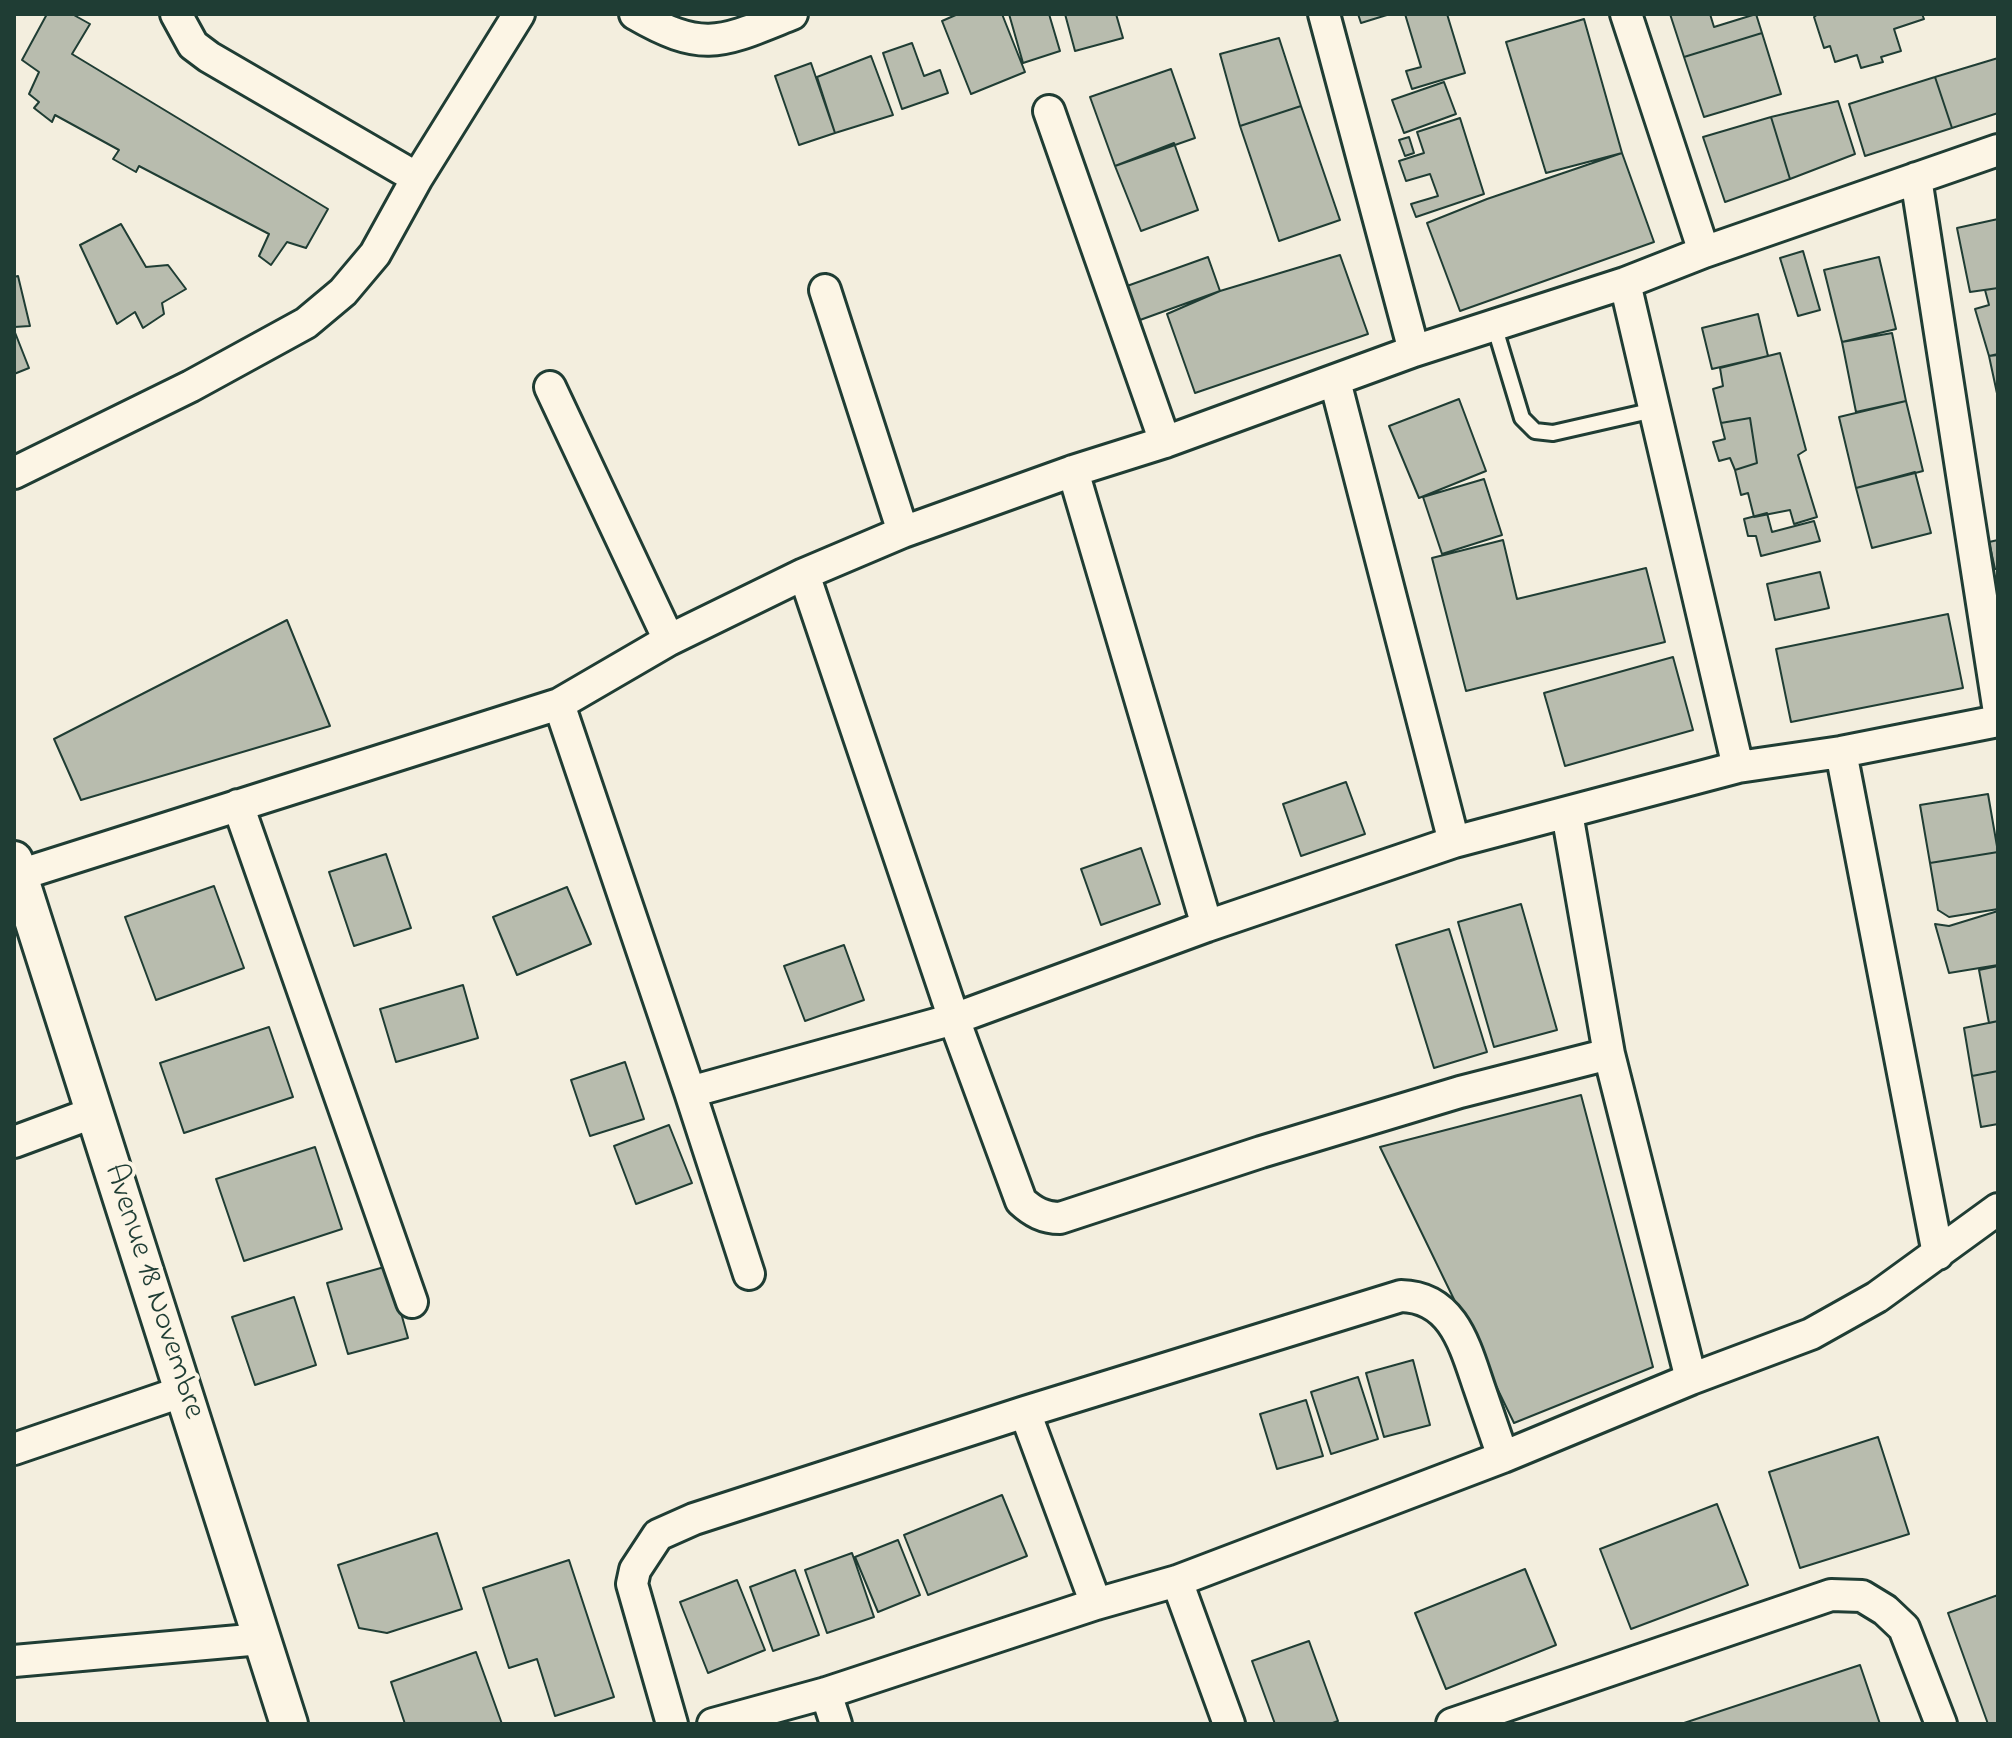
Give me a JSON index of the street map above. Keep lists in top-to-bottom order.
{
  "streets": {
    "street": ["Avenue 18 Novembre"]
  }
}
